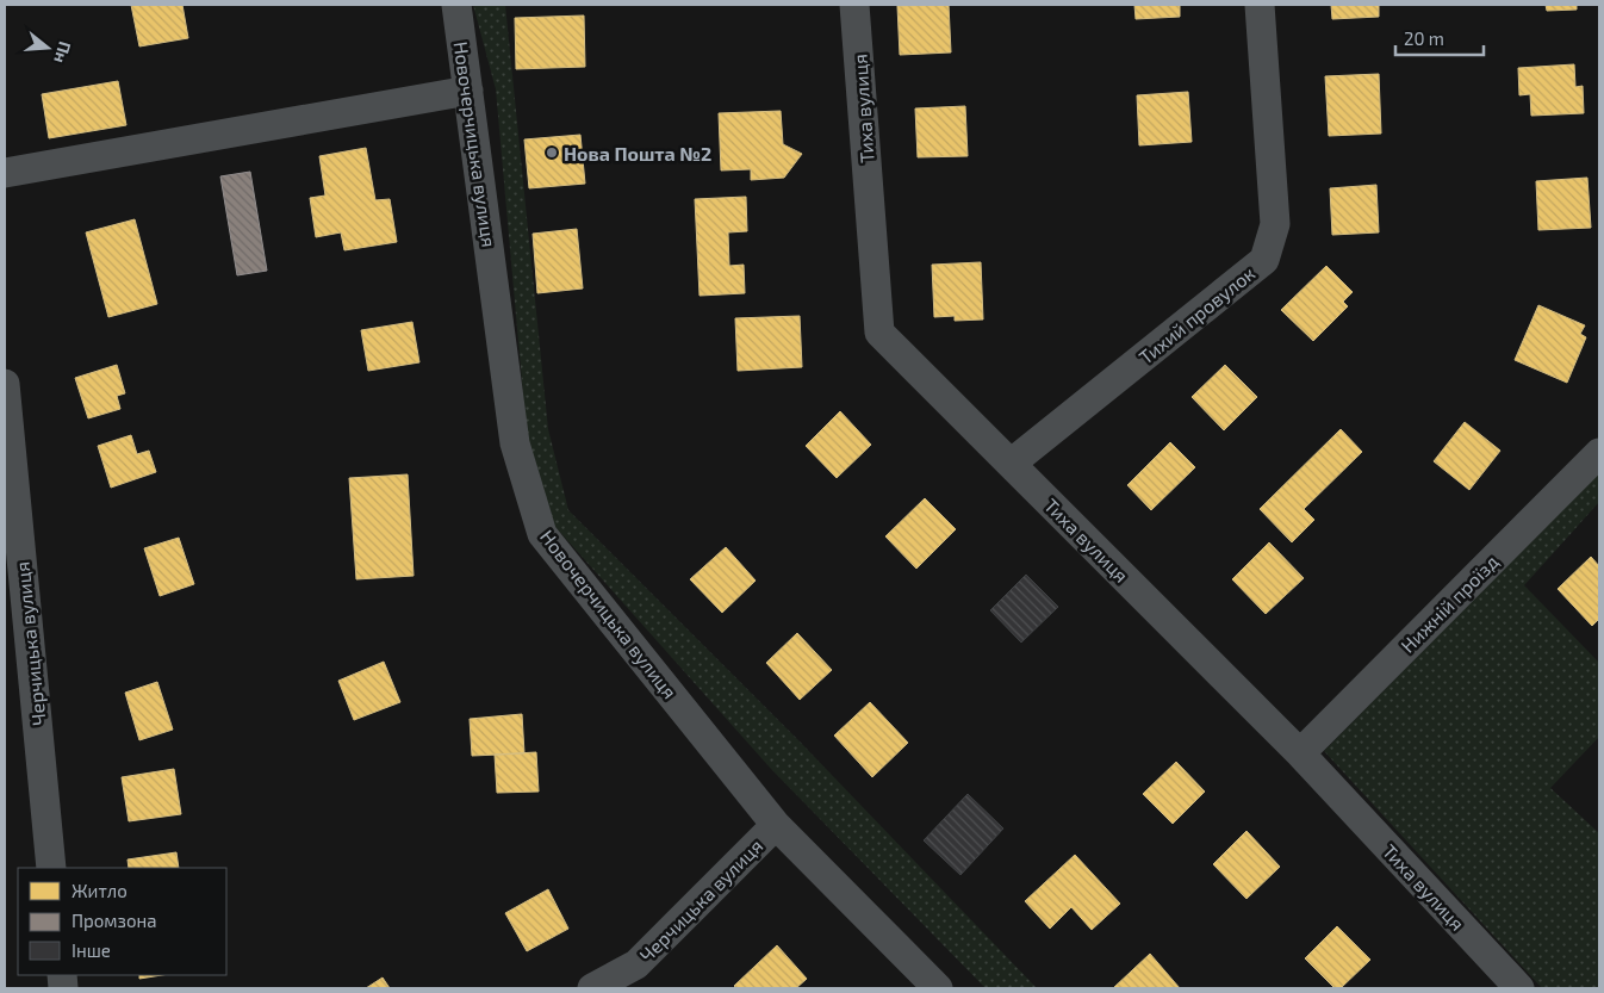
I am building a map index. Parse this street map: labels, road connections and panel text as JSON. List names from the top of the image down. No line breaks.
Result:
{"streets":{"street":["Тиха вулиця","Новочерчицька вулиця","Тихий провулок","Нижній проїзд","Черчицька вулиця"]},"crossings":[["Тиха вулиця","Тихий провулок"],["Тиха вулиця","Нижній проїзд"],["Новочерчицька вулиця","Черчицька вулиця"]],"places":["Нова Пошта №2"],"legend":["Житло","Промзона","Інше"],"scale_bar":"20 m","north":"right"}
